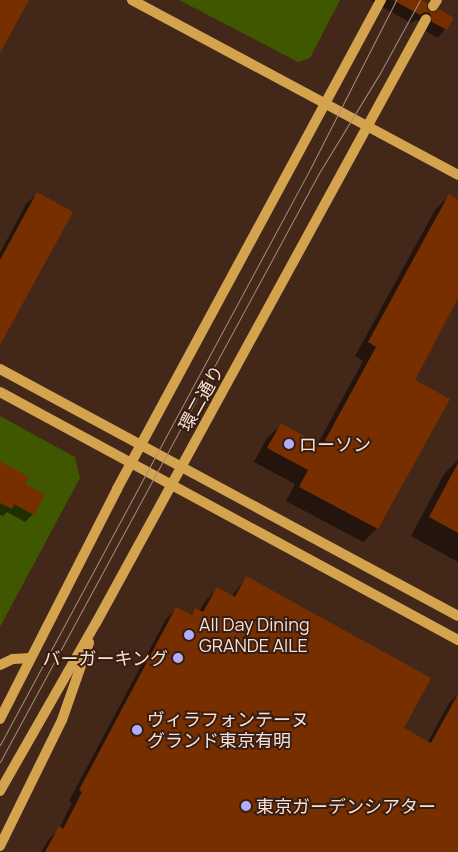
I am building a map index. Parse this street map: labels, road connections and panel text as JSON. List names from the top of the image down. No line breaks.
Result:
{"streets":{"main road":["環二通り"]},"places":["ローソン","All Day Dining GRANDE AILE","バーガーキング","ヴィラフォンテーヌ グランド東京有明","東京ガーデンシアター"]}
